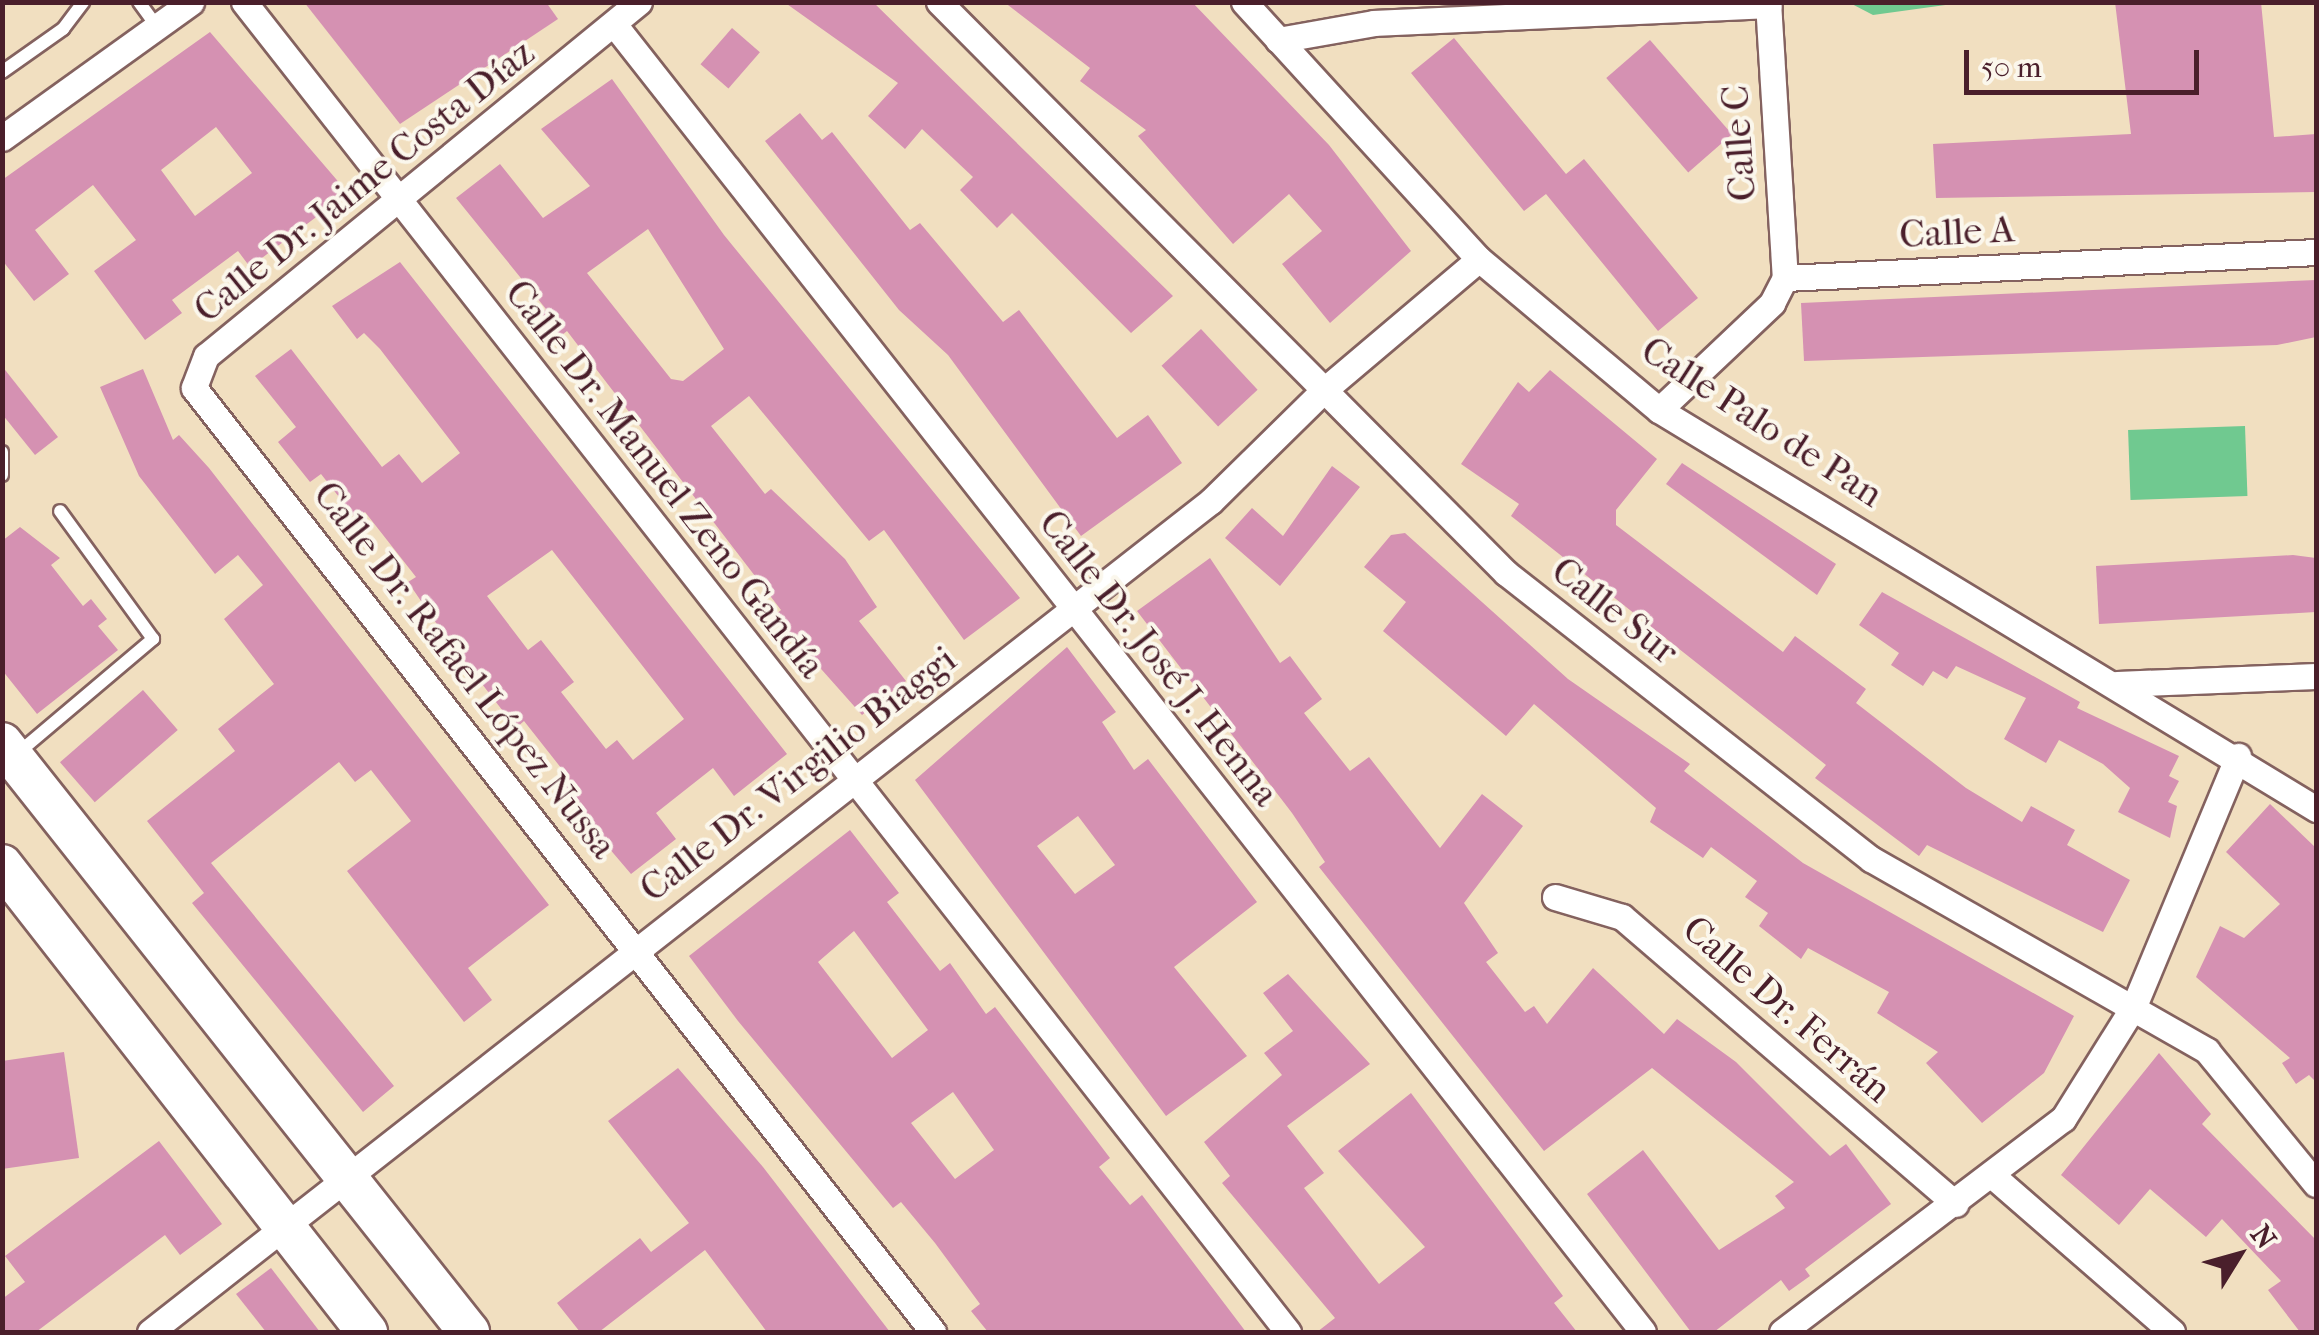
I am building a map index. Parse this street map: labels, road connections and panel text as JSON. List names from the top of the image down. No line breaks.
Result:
{"streets":{"street":["Calle C","Calle Dr. Jaime Costa Díaz","Calle A","Calle Palo de Pan","Calle Dr. Manuel Zeno Gandía","Calle Sur","Calle Dr. José J. Henna","Calle Dr. Rafael López Nussa","Calle Dr. Virgilio Biaggi","Calle Dr. Ferrán"]},"crossings":[["Calle C","Calle A"],["Calle Dr. Jaime Costa Díaz","Calle Dr. Manuel Zeno Gandía"],["Calle Dr. Jaime Costa Díaz","Calle Dr. José J. Henna"],["Calle Dr. Jaime Costa Díaz","Calle Dr. Rafael López Nussa"],["Calle Palo de Pan","Calle Dr. Virgilio Biaggi"],["Calle Dr. Manuel Zeno Gandía","Calle Dr. Virgilio Biaggi"],["Calle Sur","Calle Dr. Virgilio Biaggi"],["Calle Dr. José J. Henna","Calle Dr. Virgilio Biaggi"],["Calle Dr. Rafael López Nussa","Calle Dr. Virgilio Biaggi"]],"scale_bar":"50 m","north":"top right"}
